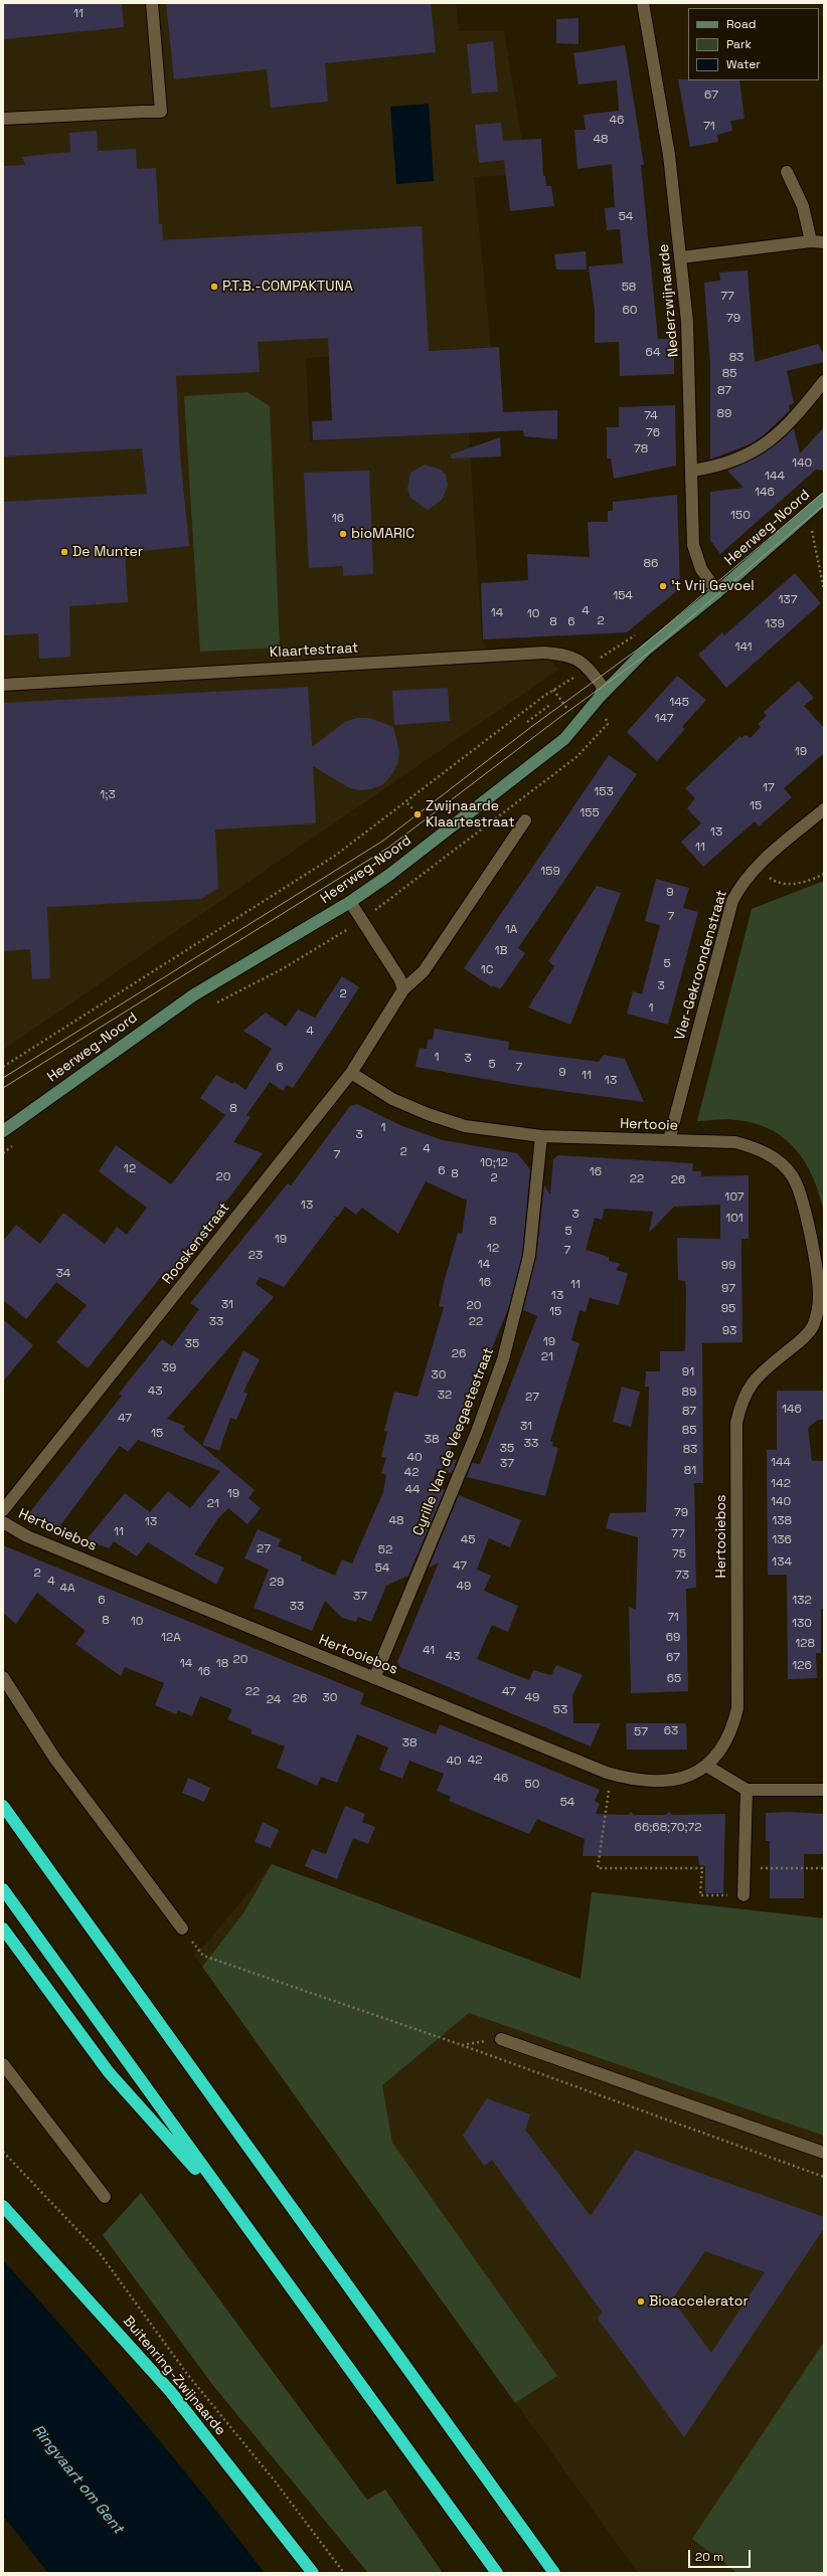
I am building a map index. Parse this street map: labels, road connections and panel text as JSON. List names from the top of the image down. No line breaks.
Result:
{"streets":{"highway":["Buitenring-Zwijnaarde"],"street":["Nederzwijnaarde","Heerweg-Noord","Klaartestraat","Vier-Gekroondenstraat","Hertooie","Rooskenstraat","Cyrille Van de Veegaetestraat","Hertooiebos"]},"crossings":[["Nederzwijnaarde","Heerweg-Noord"],["Heerweg-Noord","Klaartestraat"],["Vier-Gekroondenstraat","Hertooie"],["Hertooie","Rooskenstraat"],["Hertooie","Cyrille Van de Veegaetestraat"],["Hertooie","Hertooiebos"],["Cyrille Van de Veegaetestraat","Hertooiebos"]],"water":["Ringvaart om Gent"],"places":["P.T.B.-COMPAKTUNA","bioMARIC","De Munter","'t Vrij Gevoel","Zwijnaarde Klaartestraat","Bioaccelerator"],"house_numbers":["11","67","46","71","48","54","58","77","60","79","64","83","85","87","89","74","76","78","140","144","146","150","16","86","154","137","4","14","10","2","8","6","139","141","145","147","19","17","153","1;3","15","155","13","11","159","9","7","1A","1B","5","1C","3","2","1","4","1","3","5","6","7","9","11","13","8","1","3","4","2","7","10;12","12","6","16","8","20","2","22","26","107","13","3","101","8","5","19","12","7","23","14","99","34","16","11","97","13","31","20","95","15","33","22","93","19","35","26","21","39","91","30","43","89","32","27","146","87","47","31","85","15","38","33","35","83","40","144","37","81","42","142","44","19","140","21","79","48","138","13","11","77","45","136","27","52","75","134","47","54","2","73","4","29","49","4A","37","6","132","33","71","8","10","130","12A","69","128","41","43","67","20","14","18","126","16","65","22","47","30","49","26","24","53","63","57","38","42","40","46","50","54","66;68;70;72"],"legend":["Road","Park","Water"],"scale_bar":"20 m"}
